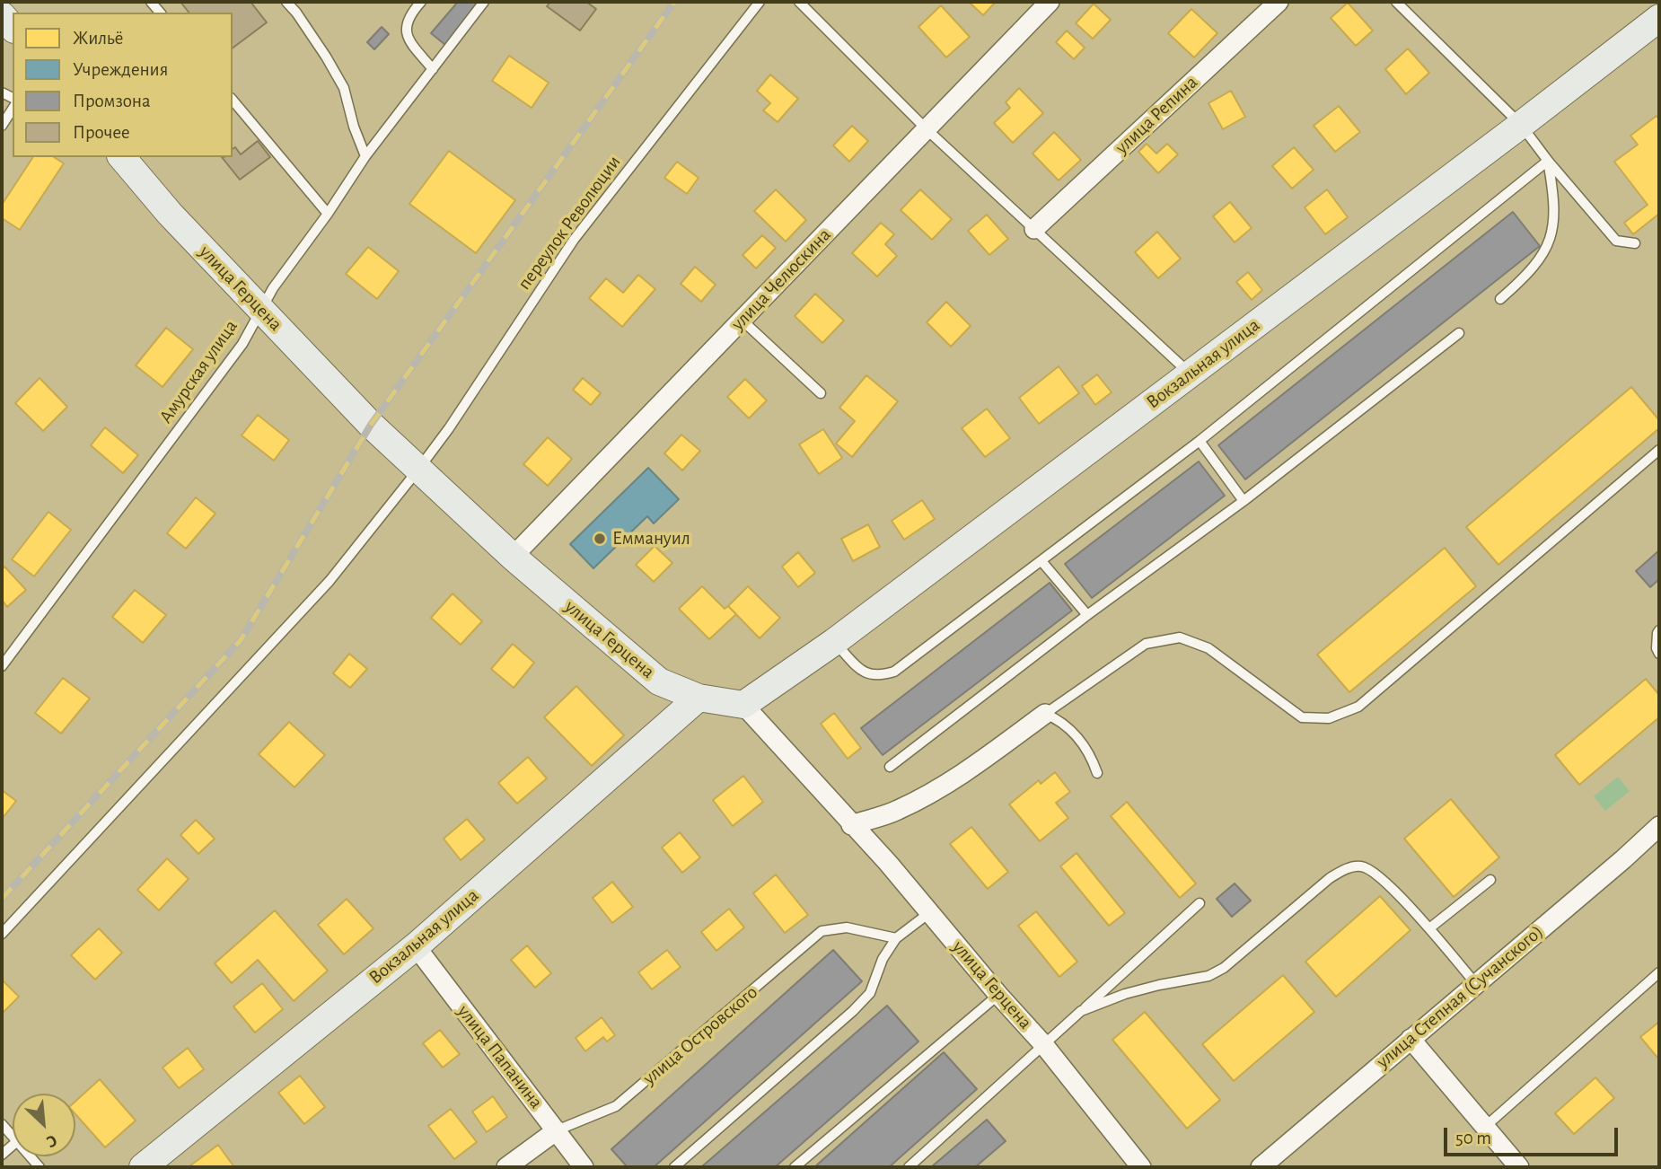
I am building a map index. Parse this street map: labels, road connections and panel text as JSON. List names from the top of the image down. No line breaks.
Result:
{"streets":{"main road":["улица Герцена","Вокзальная улица"],"street":["улица Репина","улица Челюскина","улица Степная (Сучанского)","улица Островского","улица Папанина"],"lane":["переулок Революции","Амурская улица"]},"crossings":[["переулок Революции","улица Герцена"],["улица Челюскина","улица Герцена"],["улица Герцена","Вокзальная улица"],["улица Герцена","Амурская улица"],["Вокзальная улица","улица Папанина"],["улица Островского","улица Папанина"]],"places":["Еммануил"],"legend":["Жильё","Учреждения","Промзона","Прочее"],"scale_bar":"50 m","north":"bottom right"}
